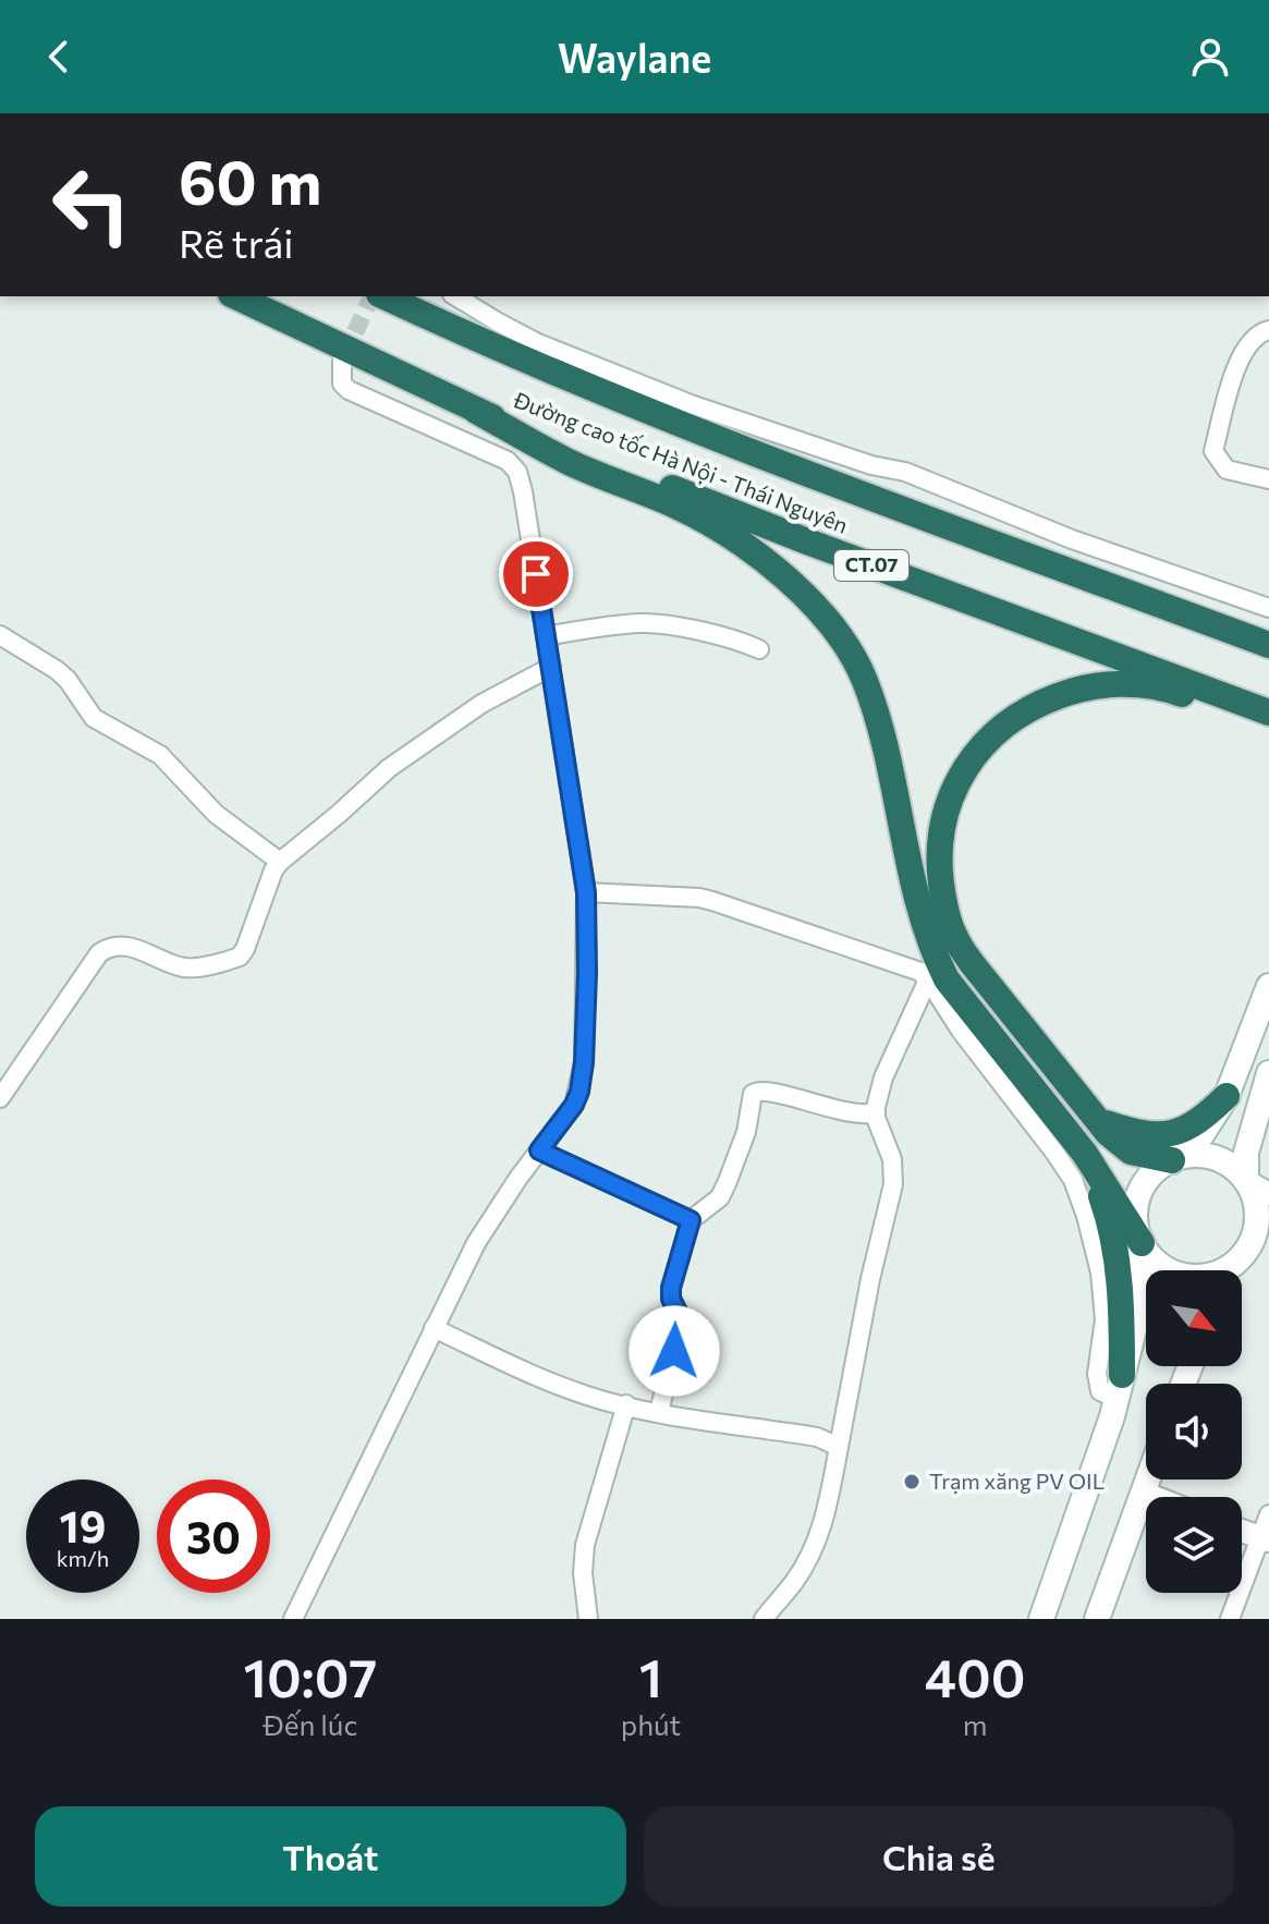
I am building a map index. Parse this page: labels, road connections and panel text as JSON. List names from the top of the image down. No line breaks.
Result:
{"streets":{"highway":["Đường cao tốc Hà Nội - Thái Nguyên","CT.07"]},"places":["Trạm xăng PV OIL"],"north":"bottom right","page":{"header":"Waylane","turn":["60 m","Rẽ trái"],"speed":"19 km/h","limit":"30","eta":["10:07","Đến lúc","1","phút","400","m"],"buttons":["Thoát","Chia sẻ"]}}
